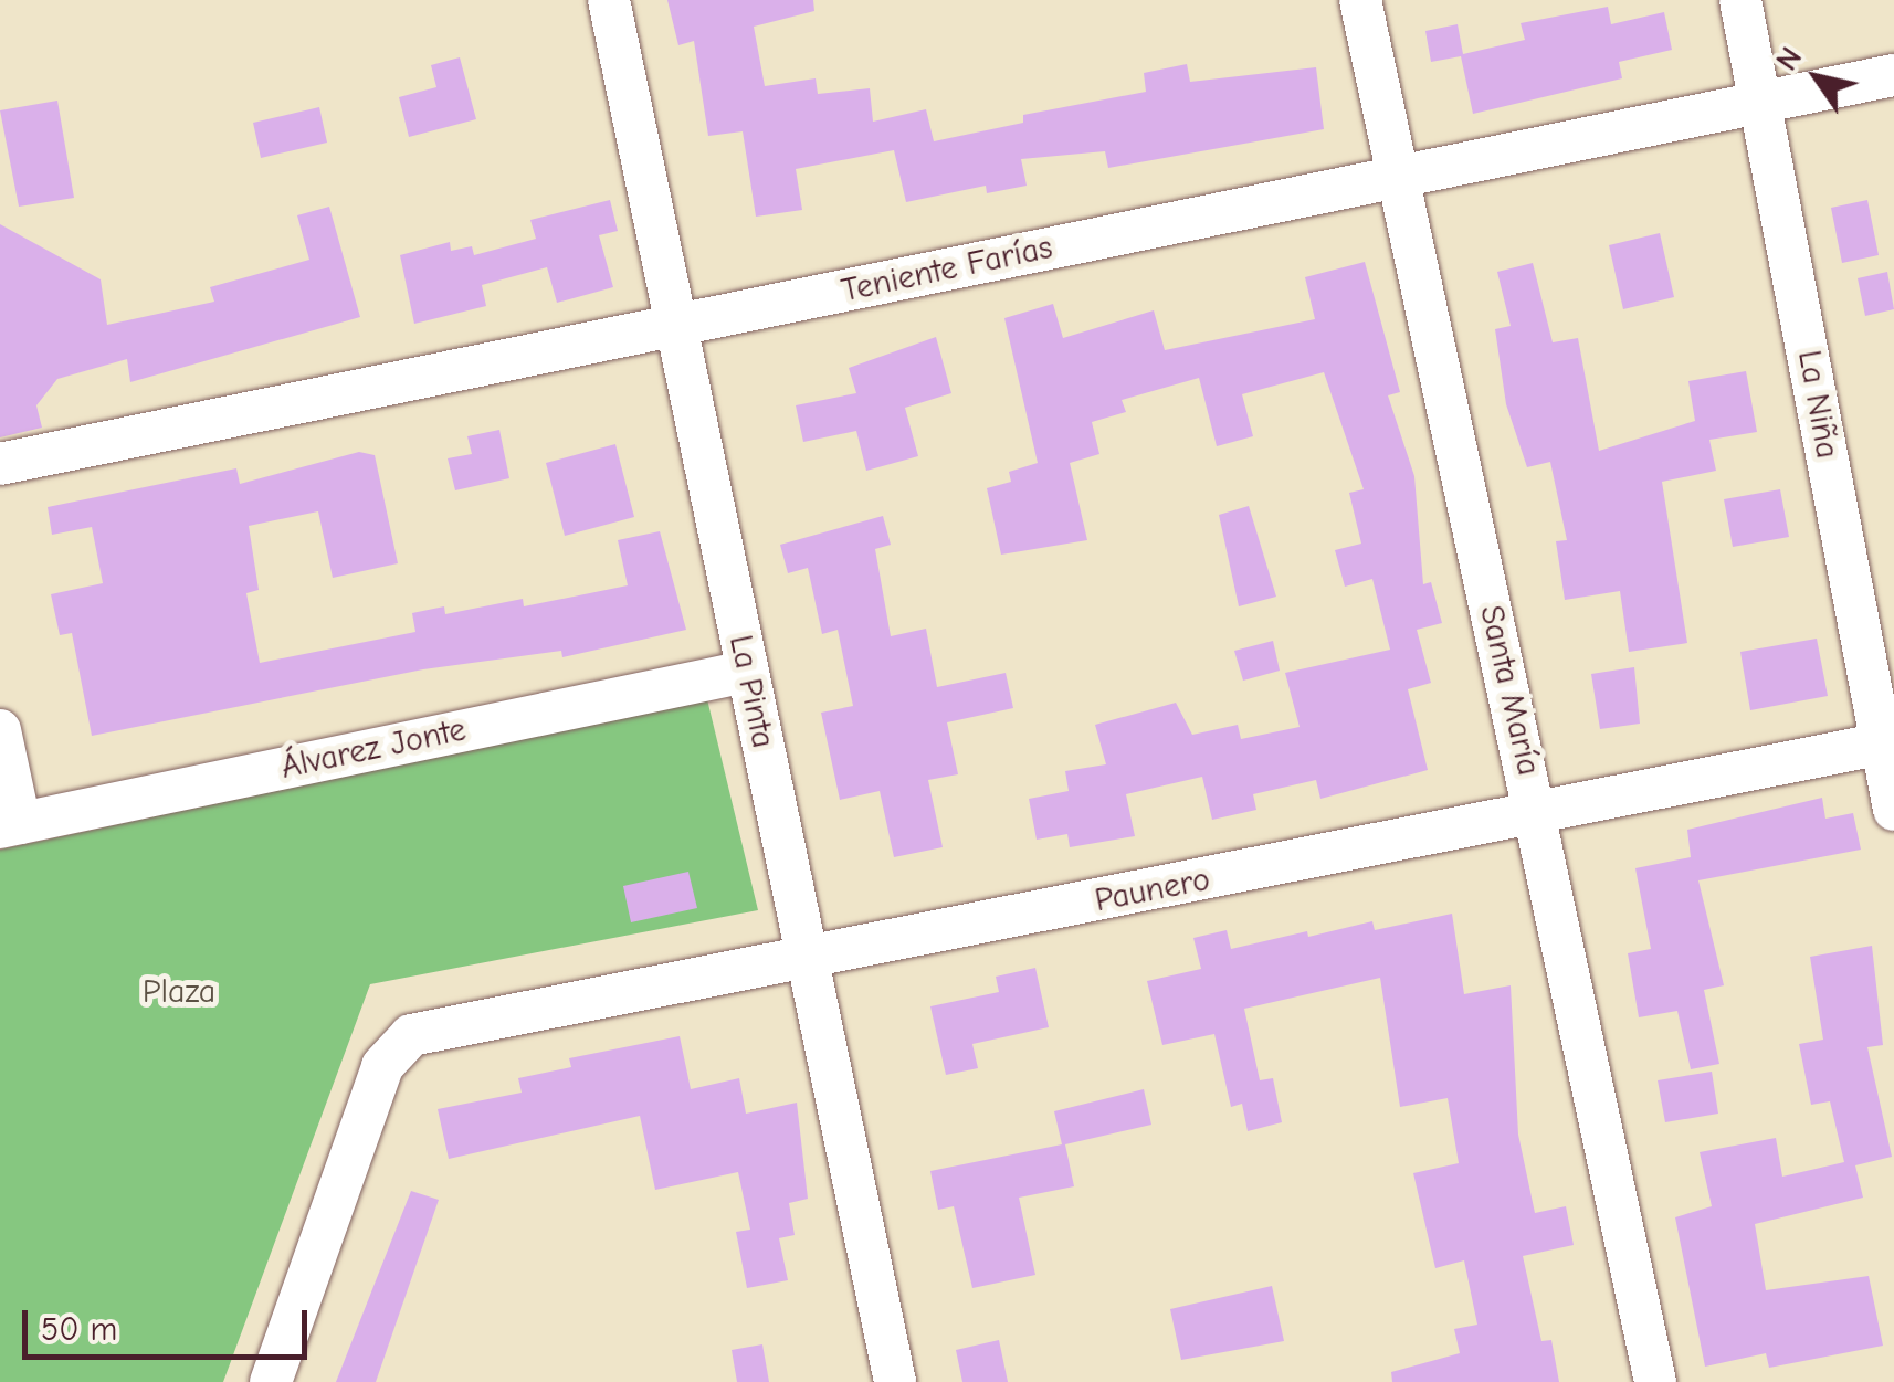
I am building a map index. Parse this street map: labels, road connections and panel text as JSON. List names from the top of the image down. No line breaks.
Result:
{"streets":{"street":["Teniente Farías","La Niña","Santa María","La Pinta","Álvarez Jonte","Paunero"]},"crossings":[["Teniente Farías","La Niña"],["Teniente Farías","Santa María"],["Teniente Farías","La Pinta"],["La Niña","Paunero"],["Santa María","Paunero"],["La Pinta","Álvarez Jonte"],["La Pinta","Paunero"]],"parks":["Plaza"],"scale_bar":"50 m","north":"top left"}
